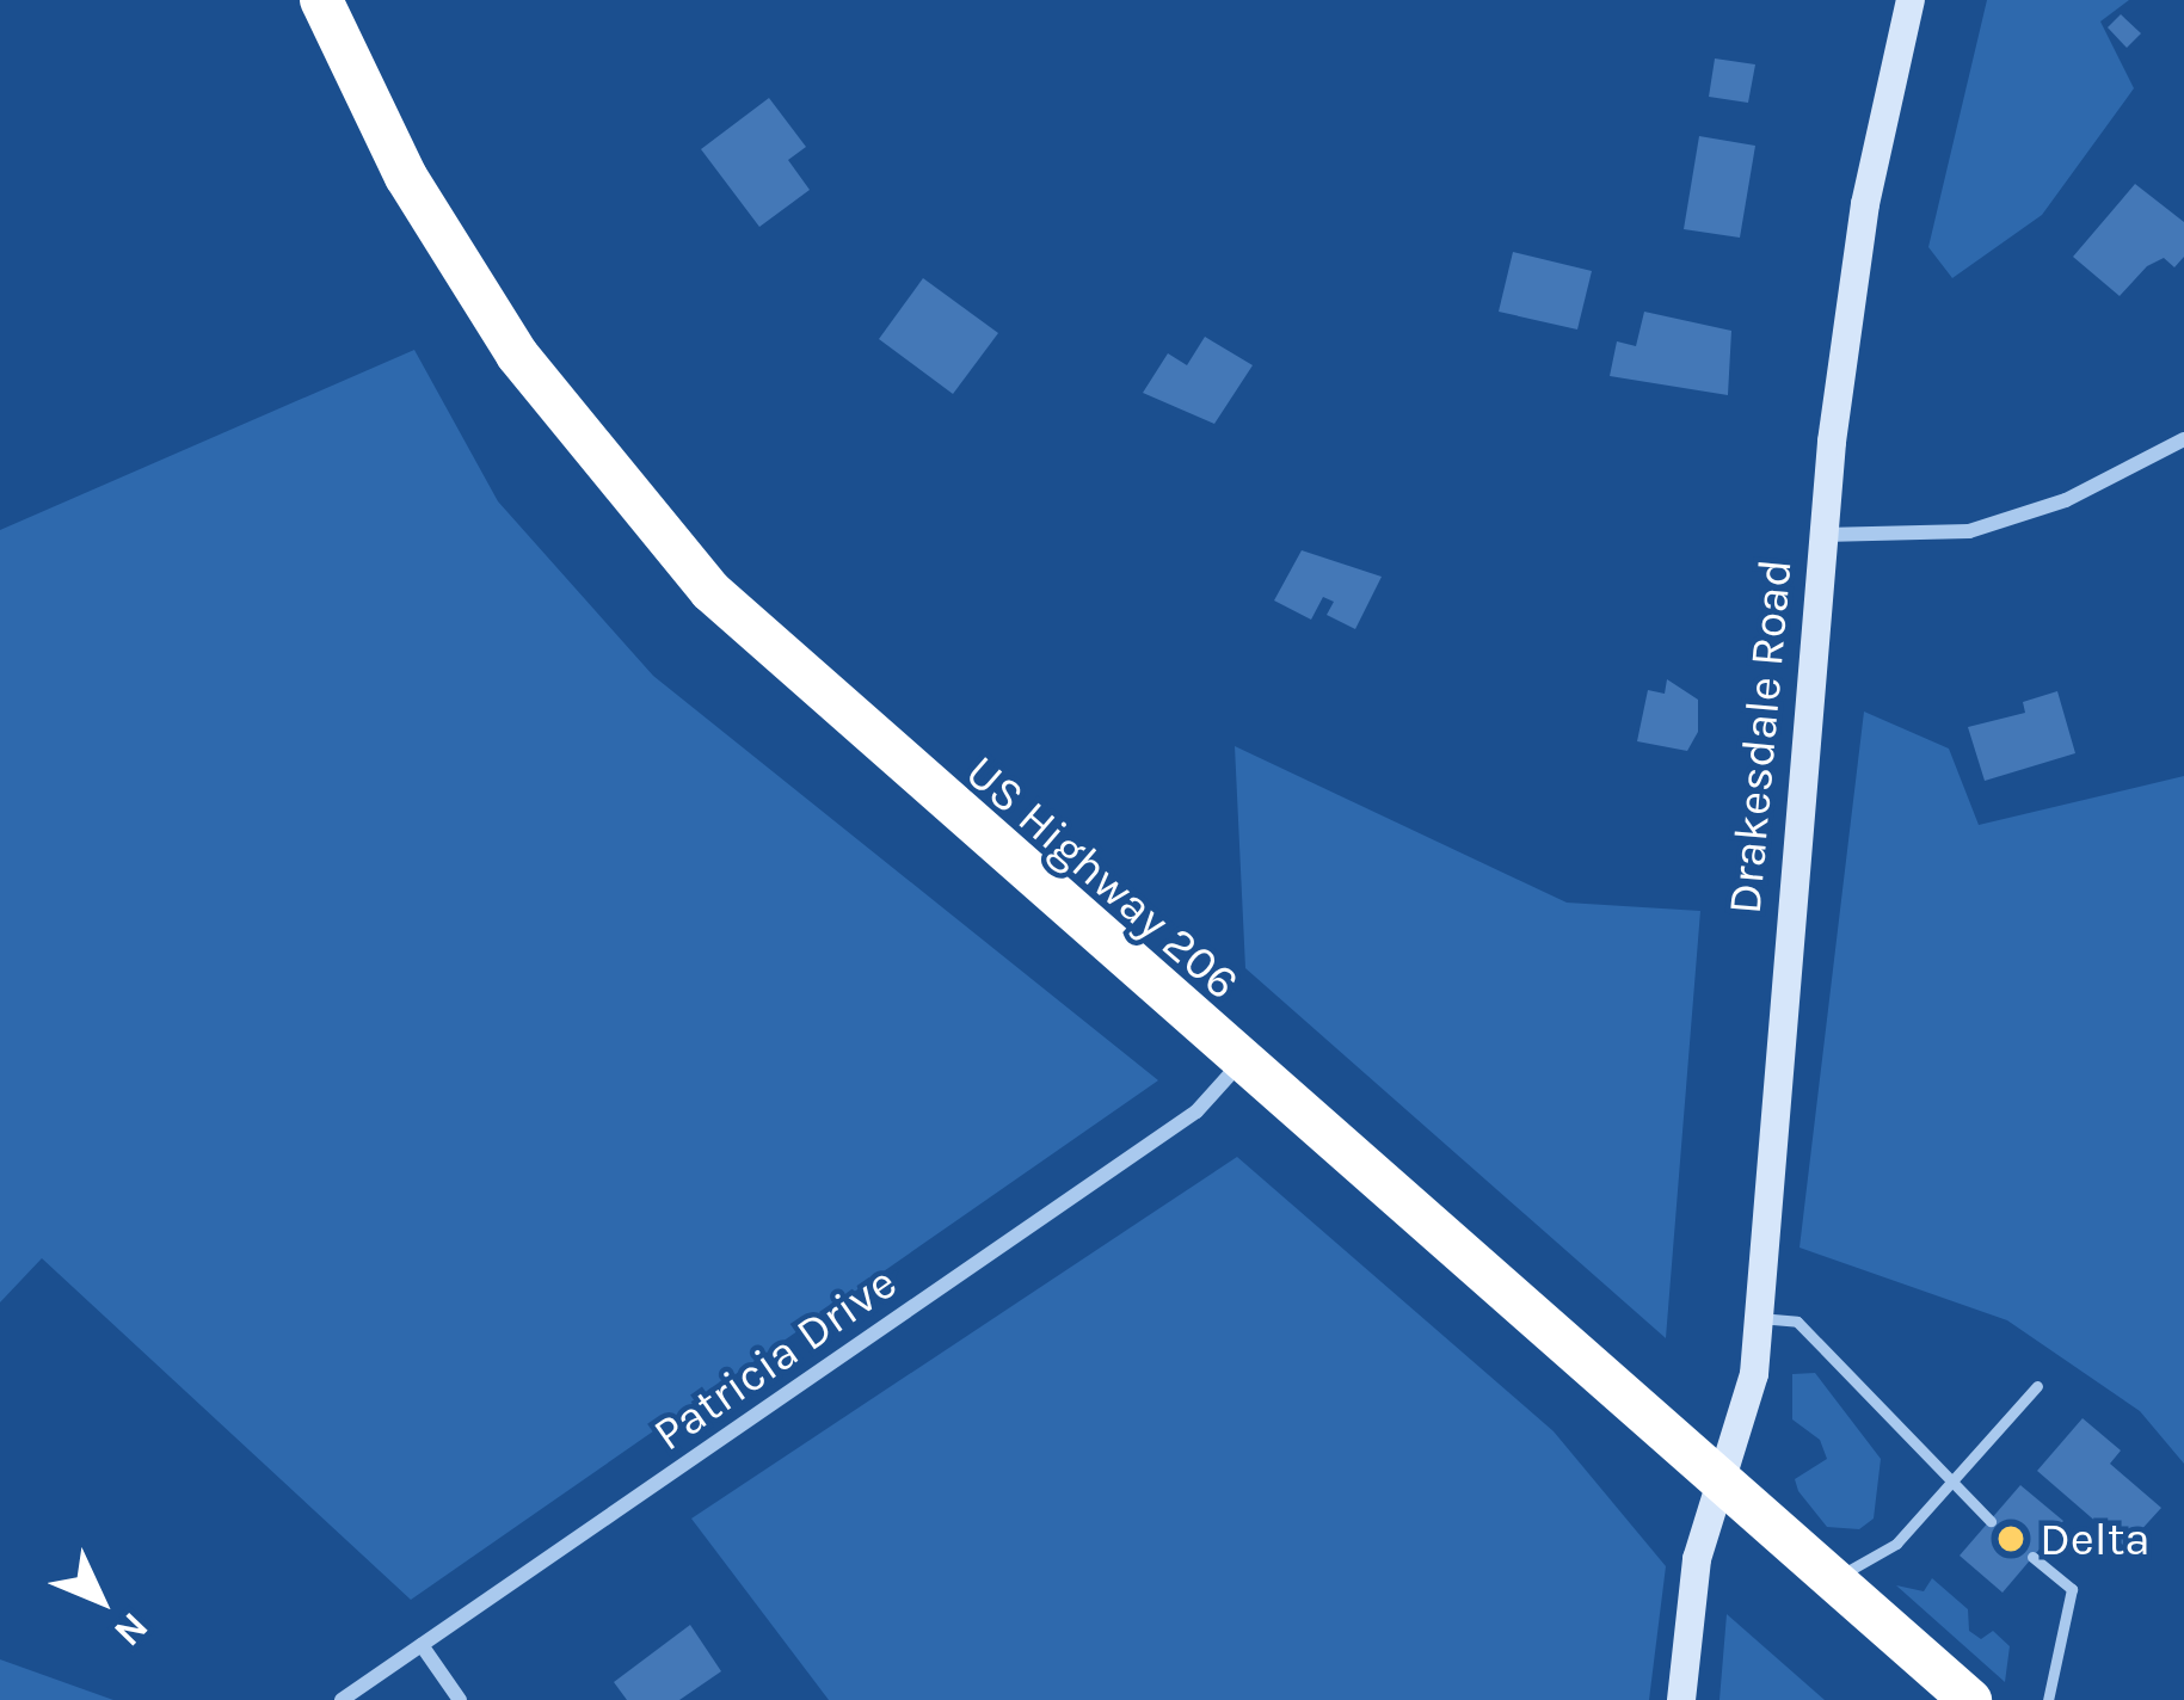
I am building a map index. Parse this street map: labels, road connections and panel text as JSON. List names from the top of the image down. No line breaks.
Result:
{"streets":{"highway":["US Highway 206"],"main road":["Drakesdale Road"],"street":["Patricia Drive"]},"crossings":[["Drakesdale Road","US Highway 206"],["US Highway 206","Patricia Drive"]],"places":["Delta"],"north":"bottom right"}
